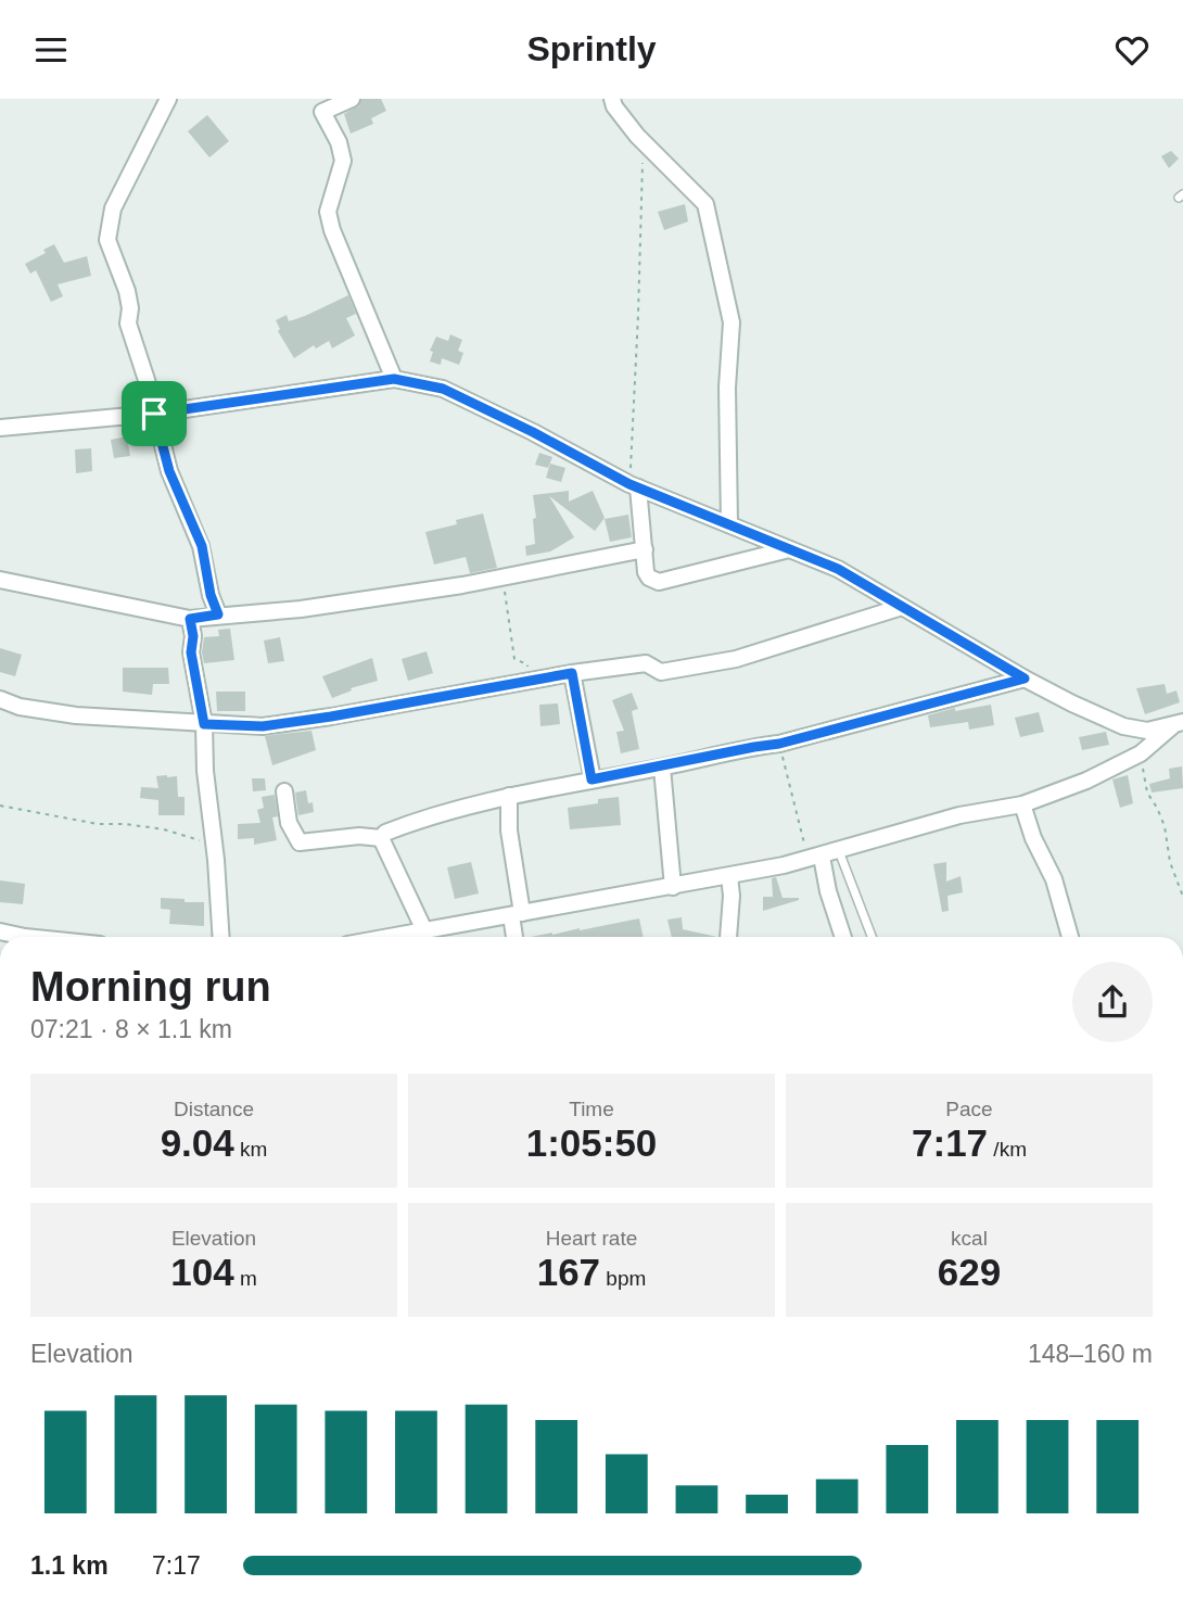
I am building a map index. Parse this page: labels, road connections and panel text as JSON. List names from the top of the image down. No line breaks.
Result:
{"page":{"header":"Sprintly","heading":["Morning run","07:21 · 8 × 1.1 km"],"stats":[["Distance","9.04 km"],["Time","1:05:50"],["Pace","7:17 /km"],["Elevation","104 m"],["Heart rate","167 bpm"],["kcal","629"]],"chart":["Elevation","148–160 m"],"list":[{"name":"1.1 km","note":"7:17"}]}}
